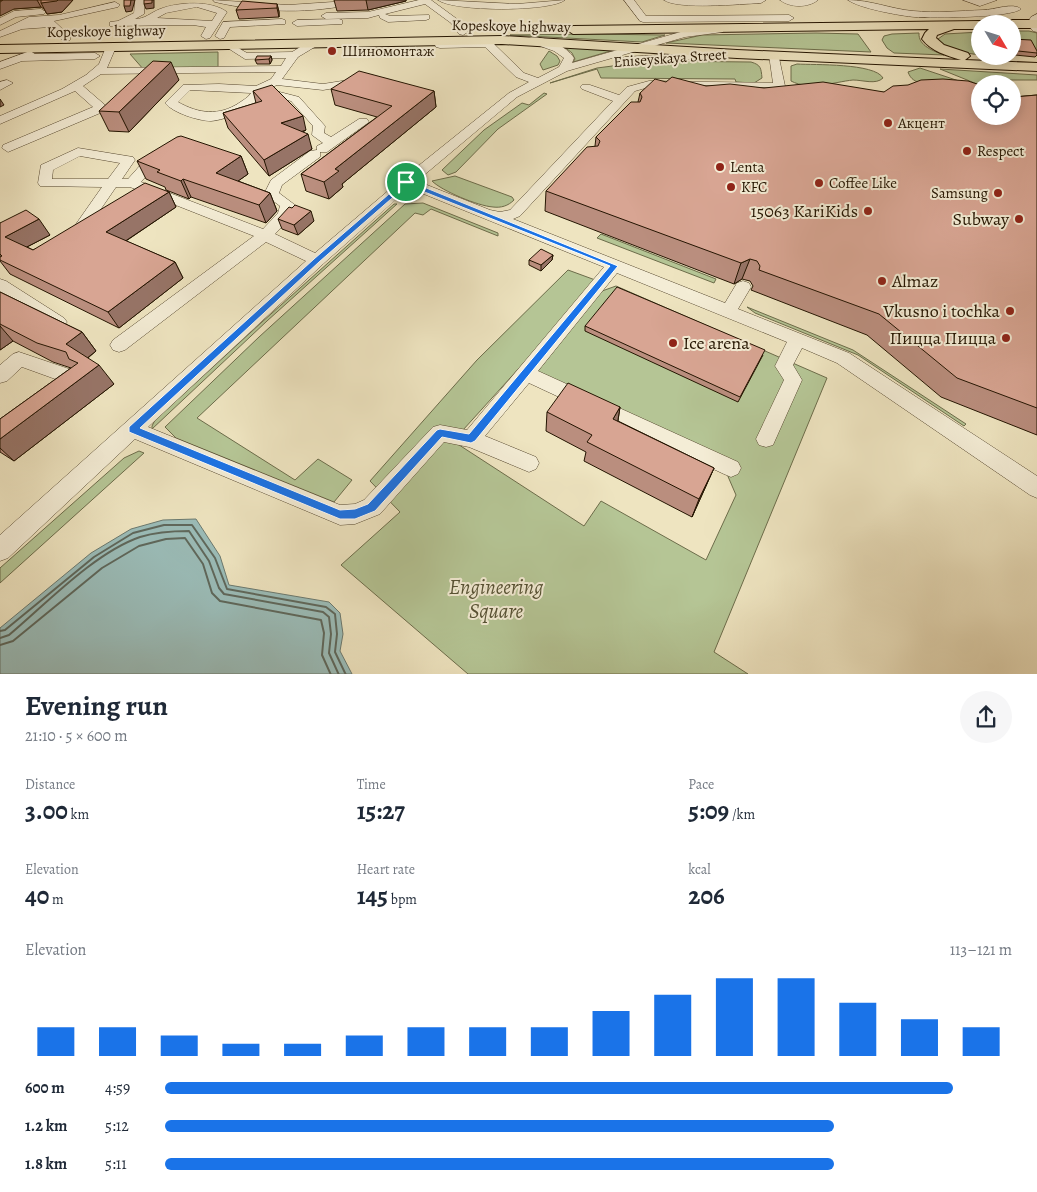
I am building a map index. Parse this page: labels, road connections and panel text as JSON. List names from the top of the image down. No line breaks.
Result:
{"streets":{"main road":["Kopeskoye highway"],"street":["Eniseyskaya Street"]},"crossings":[["Kopeskoye highway","Eniseyskaya Street"]],"parks":["Engineering Square"],"places":["Шиномонтаж","Акцент","Respect","Lenta","Coffee Like","KFC","Samsung","15063 KariKids","Subway","Almaz","Vkusno i tochka","Пицца Пицца","Ice arena"],"north":"bottom right","page":{"heading":["Evening run","21:10 · 5 × 600 m"],"stats":[["Distance","3.00 km"],["Time","15:27"],["Pace","5:09 /km"],["Elevation","40 m"],["Heart rate","145 bpm"],["kcal","206"]],"chart":["Elevation","113–121 m"],"list":[{"name":"600 m","note":"4:59"},{"name":"1.2 km","note":"5:12"},{"name":"1.8 km","note":"5:11"}]}}
